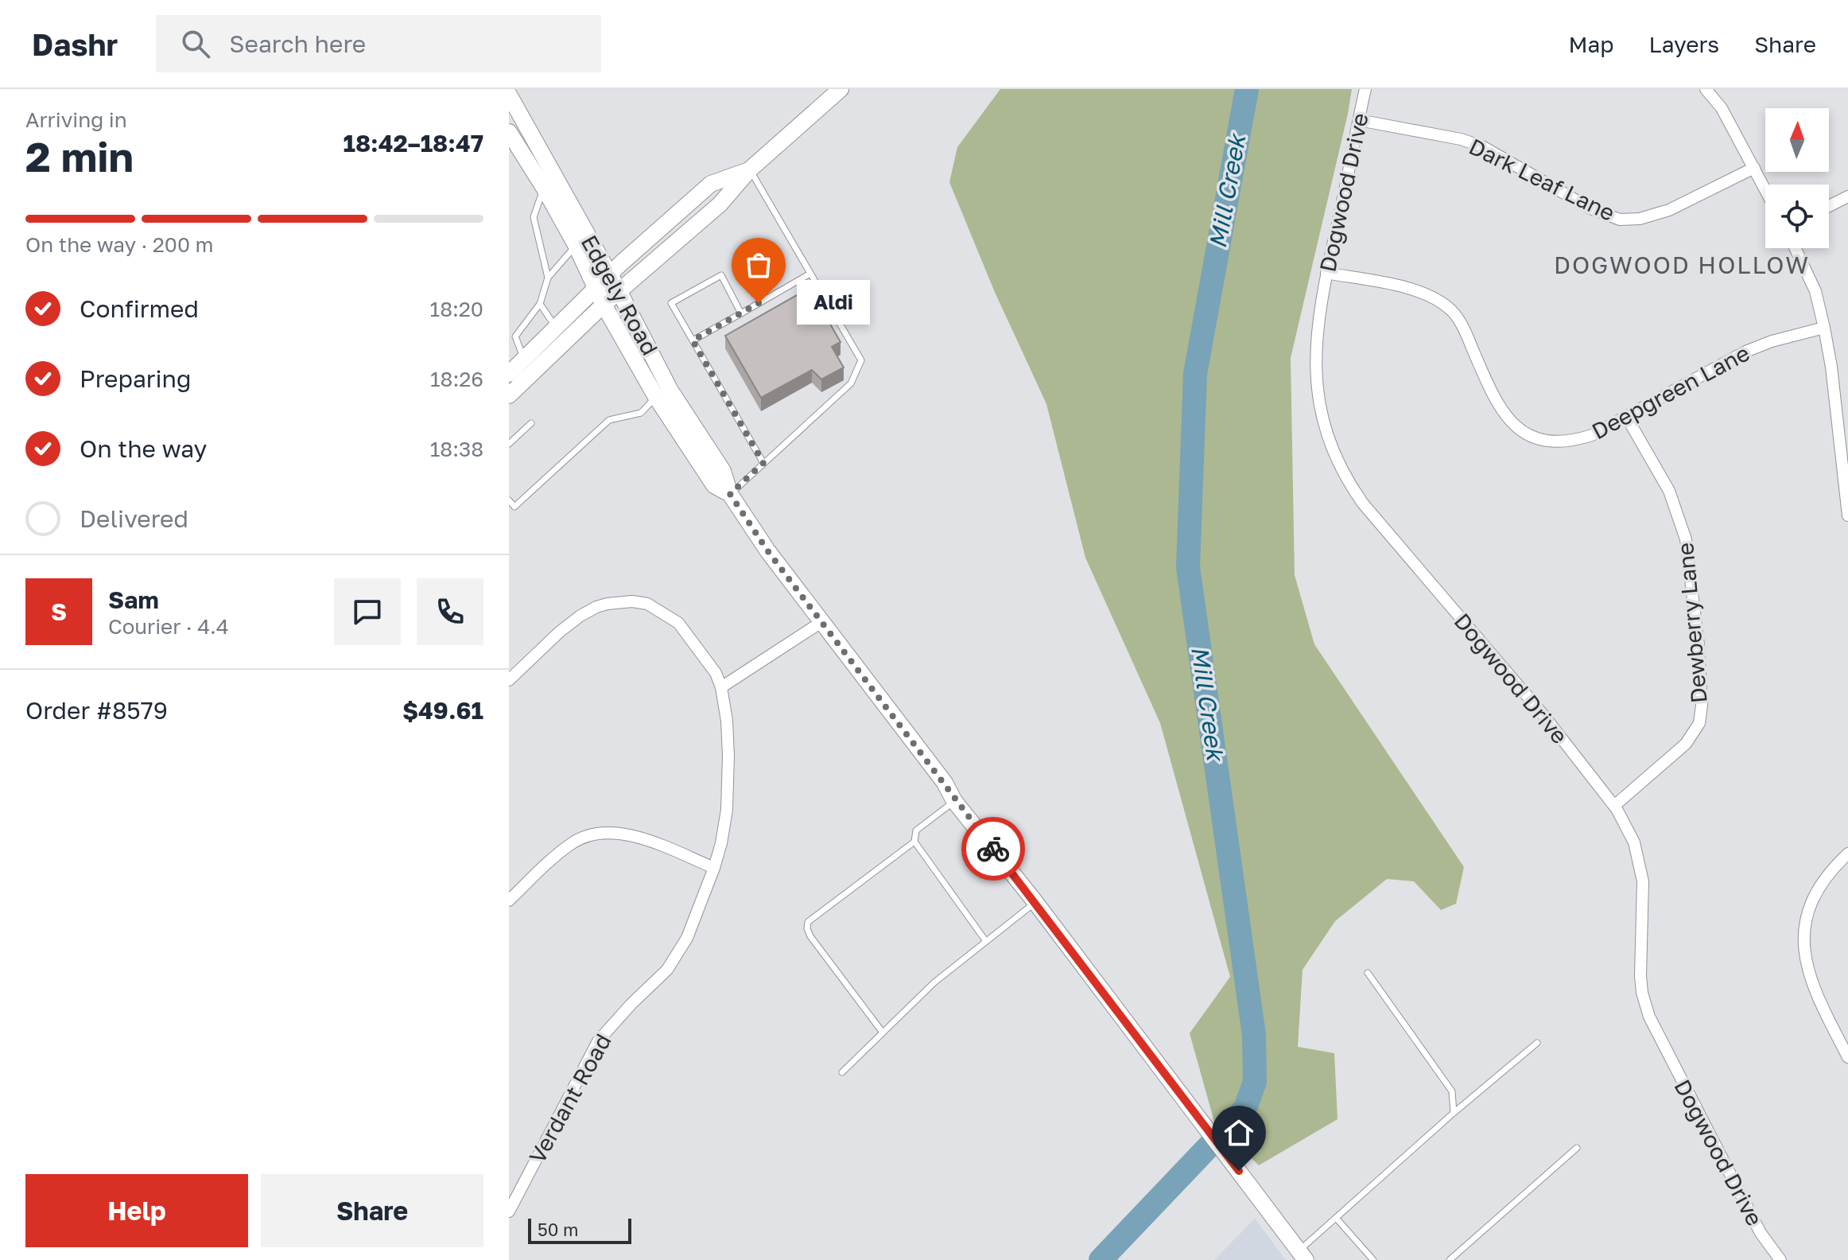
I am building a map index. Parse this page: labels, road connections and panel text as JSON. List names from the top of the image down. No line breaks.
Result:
{"streets":{"main road":["Edgely Road"],"street":["Dark Leaf Lane","Dogwood Drive","Deepgreen Lane","Dewberry Lane","Verdant Road"]},"crossings":[["Dark Leaf Lane","Dogwood Drive"],["Dogwood Drive","Deepgreen Lane"],["Dogwood Drive","Dewberry Lane"],["Deepgreen Lane","Dewberry Lane"]],"districts":["DOGWOOD HOLLOW"],"water":["Mill Creek"],"places":["Aldi"],"scale_bar":"50 m","north":"top","page":{"header":"Dashr","search":"Search here","nav":["Map","Layers","Share"],"heading":["2 min","Arriving in","18:42–18:47"],"panel":["Sam","Courier · 4.4","Order #8579","$49.61"],"bar":"On the way · 200 m","list":[["Confirmed","18:20"],["Preparing","18:26"],["On the way","18:38"],"Delivered"],"bubble":"Aldi","round":"S","buttons":["Help","Share"],"scale":"50 m"}}
